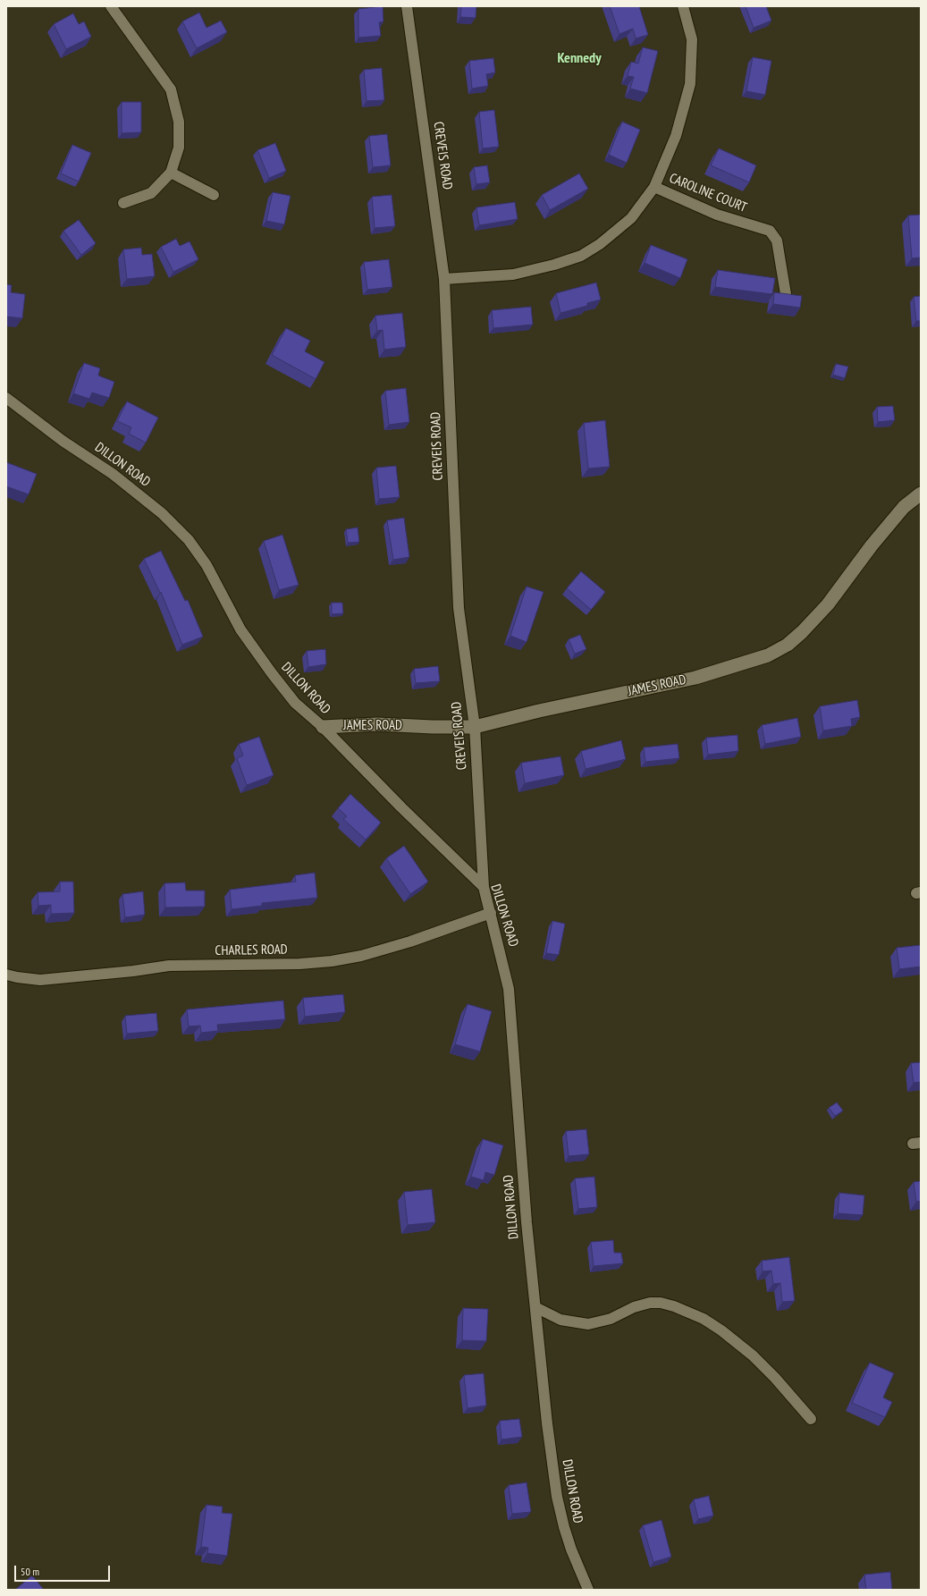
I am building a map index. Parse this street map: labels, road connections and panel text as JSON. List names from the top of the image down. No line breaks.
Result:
{"streets":{"street":["CREVEIS ROAD","CAROLINE COURT","DILLON ROAD","JAMES ROAD","CHARLES ROAD"]},"crossings":[["CREVEIS ROAD","DILLON ROAD"],["CREVEIS ROAD","JAMES ROAD"],["DILLON ROAD","JAMES ROAD"],["DILLON ROAD","CHARLES ROAD"]],"districts":["Kennedy"],"scale_bar":"50 m"}
